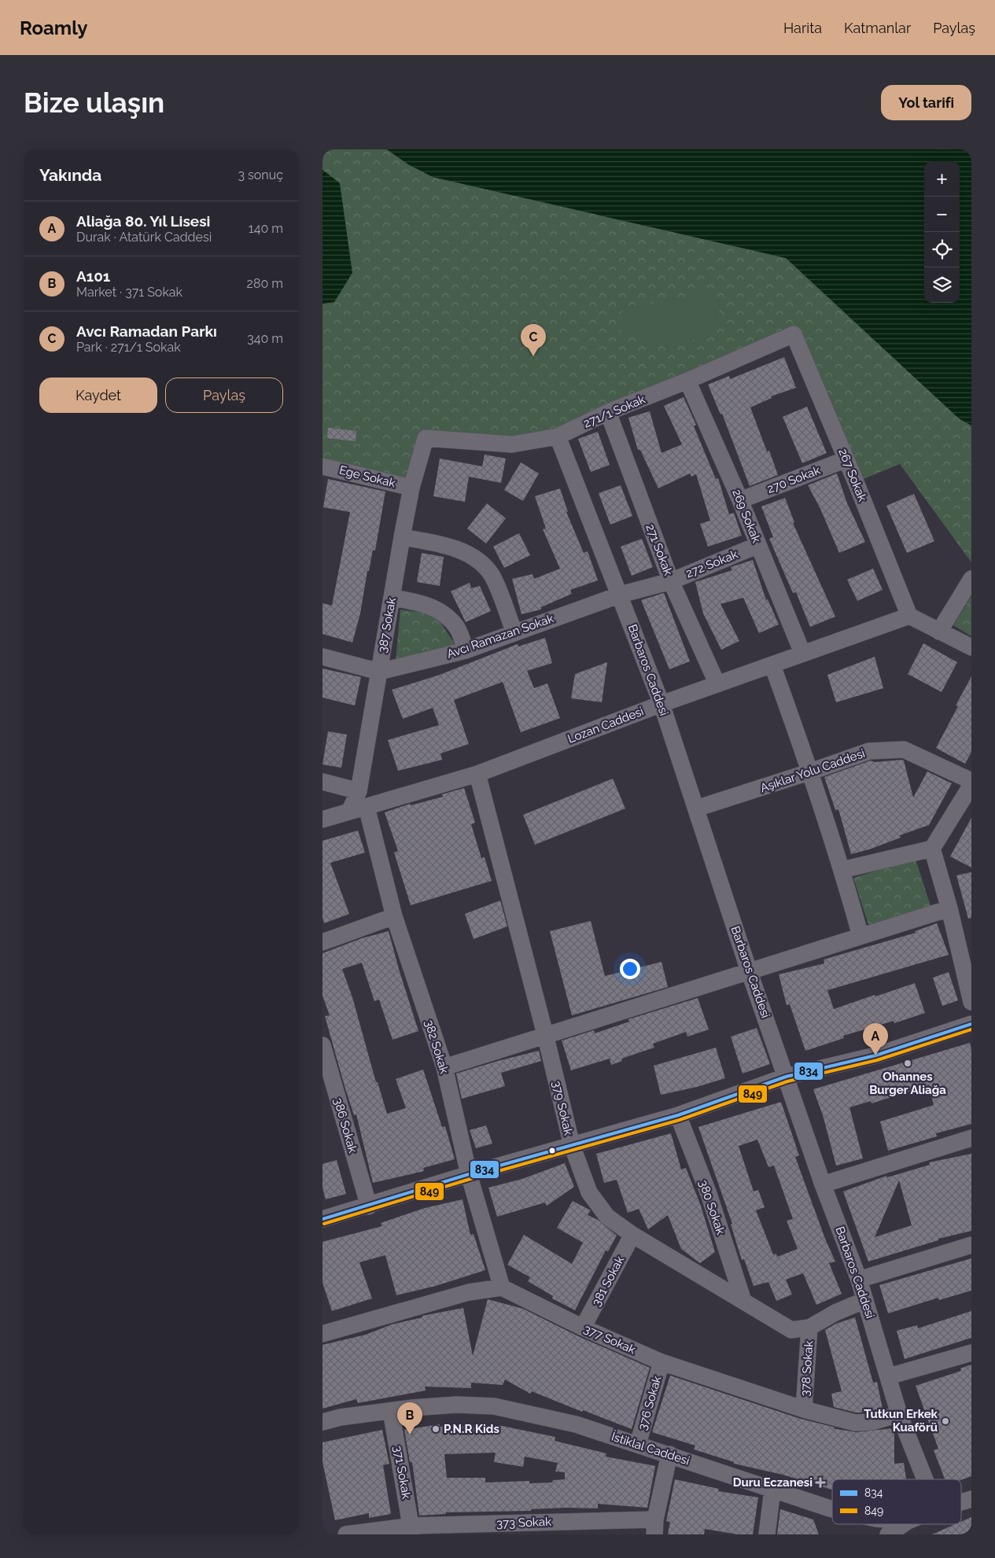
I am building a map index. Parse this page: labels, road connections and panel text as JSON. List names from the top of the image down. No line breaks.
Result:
{"streets":{"street":["271/1 Sokak","267 Sokak","Ege Sokak","270 Sokak","269 Sokak","271 Sokak","272 Sokak","387 Sokak","Avcı Ramazan Sokak","Barbaros Caddesi","Lozan Caddesi","Aşıklar Yolu Caddesi","382 Sokak","379 Sokak","386 Sokak","380 Sokak","381 Sokak","377 Sokak","378 Sokak","376 Sokak","İstiklal Caddesi","371 Sokak","373 Sokak"]},"crossings":[["271/1 Sokak","267 Sokak"],["271/1 Sokak","269 Sokak"],["271/1 Sokak","271 Sokak"],["271/1 Sokak","387 Sokak"],["271/1 Sokak","Barbaros Caddesi"],["267 Sokak","270 Sokak"],["267 Sokak","Lozan Caddesi"],["Ege Sokak","387 Sokak"],["270 Sokak","269 Sokak"],["269 Sokak","272 Sokak"],["269 Sokak","Lozan Caddesi"],["271 Sokak","272 Sokak"],["271 Sokak","Lozan Caddesi"],["272 Sokak","Avcı Ramazan Sokak"],["272 Sokak","Barbaros Caddesi"],["387 Sokak","Avcı Ramazan Sokak"],["387 Sokak","Lozan Caddesi"],["Avcı Ramazan Sokak","Barbaros Caddesi"],["Barbaros Caddesi","Lozan Caddesi"],["Barbaros Caddesi","Aşıklar Yolu Caddesi"],["Barbaros Caddesi","379 Sokak"],["Barbaros Caddesi","377 Sokak"],["Lozan Caddesi","382 Sokak"],["Lozan Caddesi","379 Sokak"],["382 Sokak","377 Sokak"],["379 Sokak","380 Sokak"],["379 Sokak","381 Sokak"],["379 Sokak","378 Sokak"],["381 Sokak","377 Sokak"],["377 Sokak","378 Sokak"],["377 Sokak","376 Sokak"],["376 Sokak","İstiklal Caddesi"],["İstiklal Caddesi","371 Sokak"],["371 Sokak","373 Sokak"]],"places":{"other":["Ohannes Burger Aliağa","Tutkun Erkek Kuaförü","P.N.R Kids"],"health":["Duru Eczanesi"]},"lines":["transit line 834","transit line 849"],"legend":["834","849"],"page":{"header":"Roamly","nav":["Harita","Katmanlar","Paylaş"],"buttons":["Yol tarifi",["Kaydet","Paylaş"]],"title":"Bize ulaşın","heading":["Yakında","3 sonuç"],"map_buttons":["+","−"],"list":[{"mark":"A","name":"Aliağa 80. Yıl Lisesi","note":"Durak · Atatürk Caddesi","value":"140 m"},{"mark":"B","name":"A101","note":"Market · 371 Sokak","value":"280 m"},{"mark":"C","name":"Avcı Ramadan Parkı","note":"Park · 271/1 Sokak","value":"340 m"}],"pins":["C","A","B"]}}
